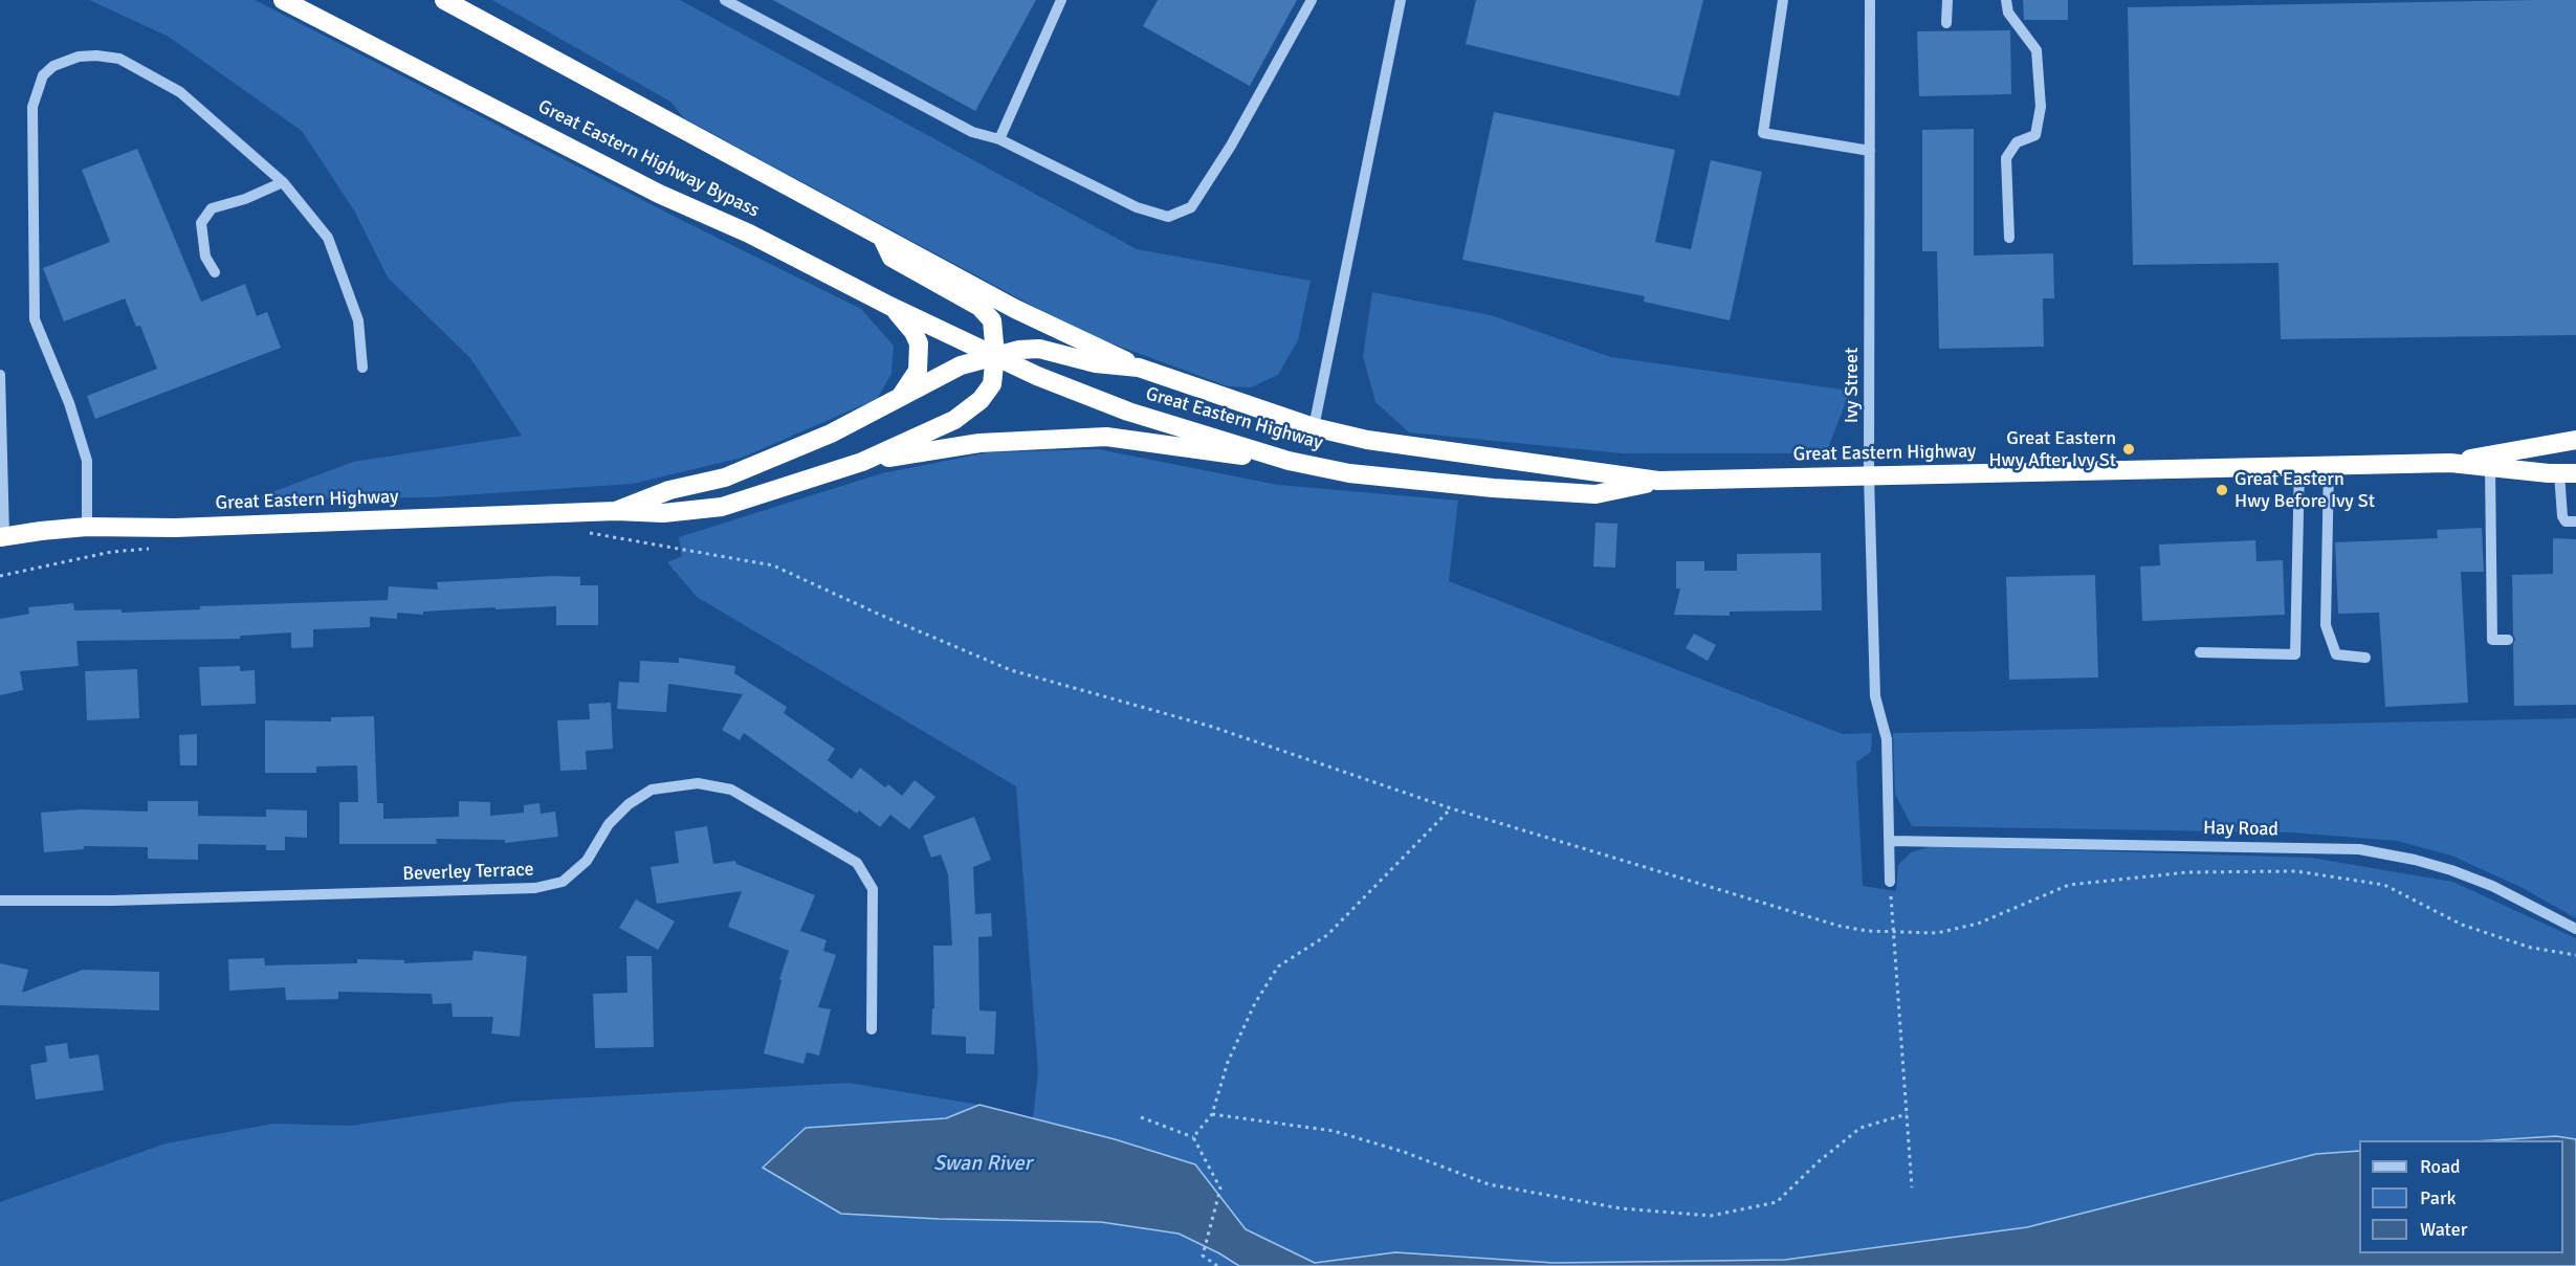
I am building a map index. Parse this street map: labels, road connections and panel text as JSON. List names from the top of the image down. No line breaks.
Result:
{"streets":{"highway":["Great Eastern Highway Bypass","Great Eastern Highway"],"street":["Ivy Street","Hay Road","Beverley Terrace"]},"crossings":[["Great Eastern Highway Bypass","Great Eastern Highway"],["Ivy Street","Great Eastern Highway"],["Ivy Street","Hay Road"]],"water":["Swan River"],"places":["Great Eastern Hwy After Ivy St","Great Eastern Hwy Before Ivy St"],"legend":["Road","Park","Water"]}
